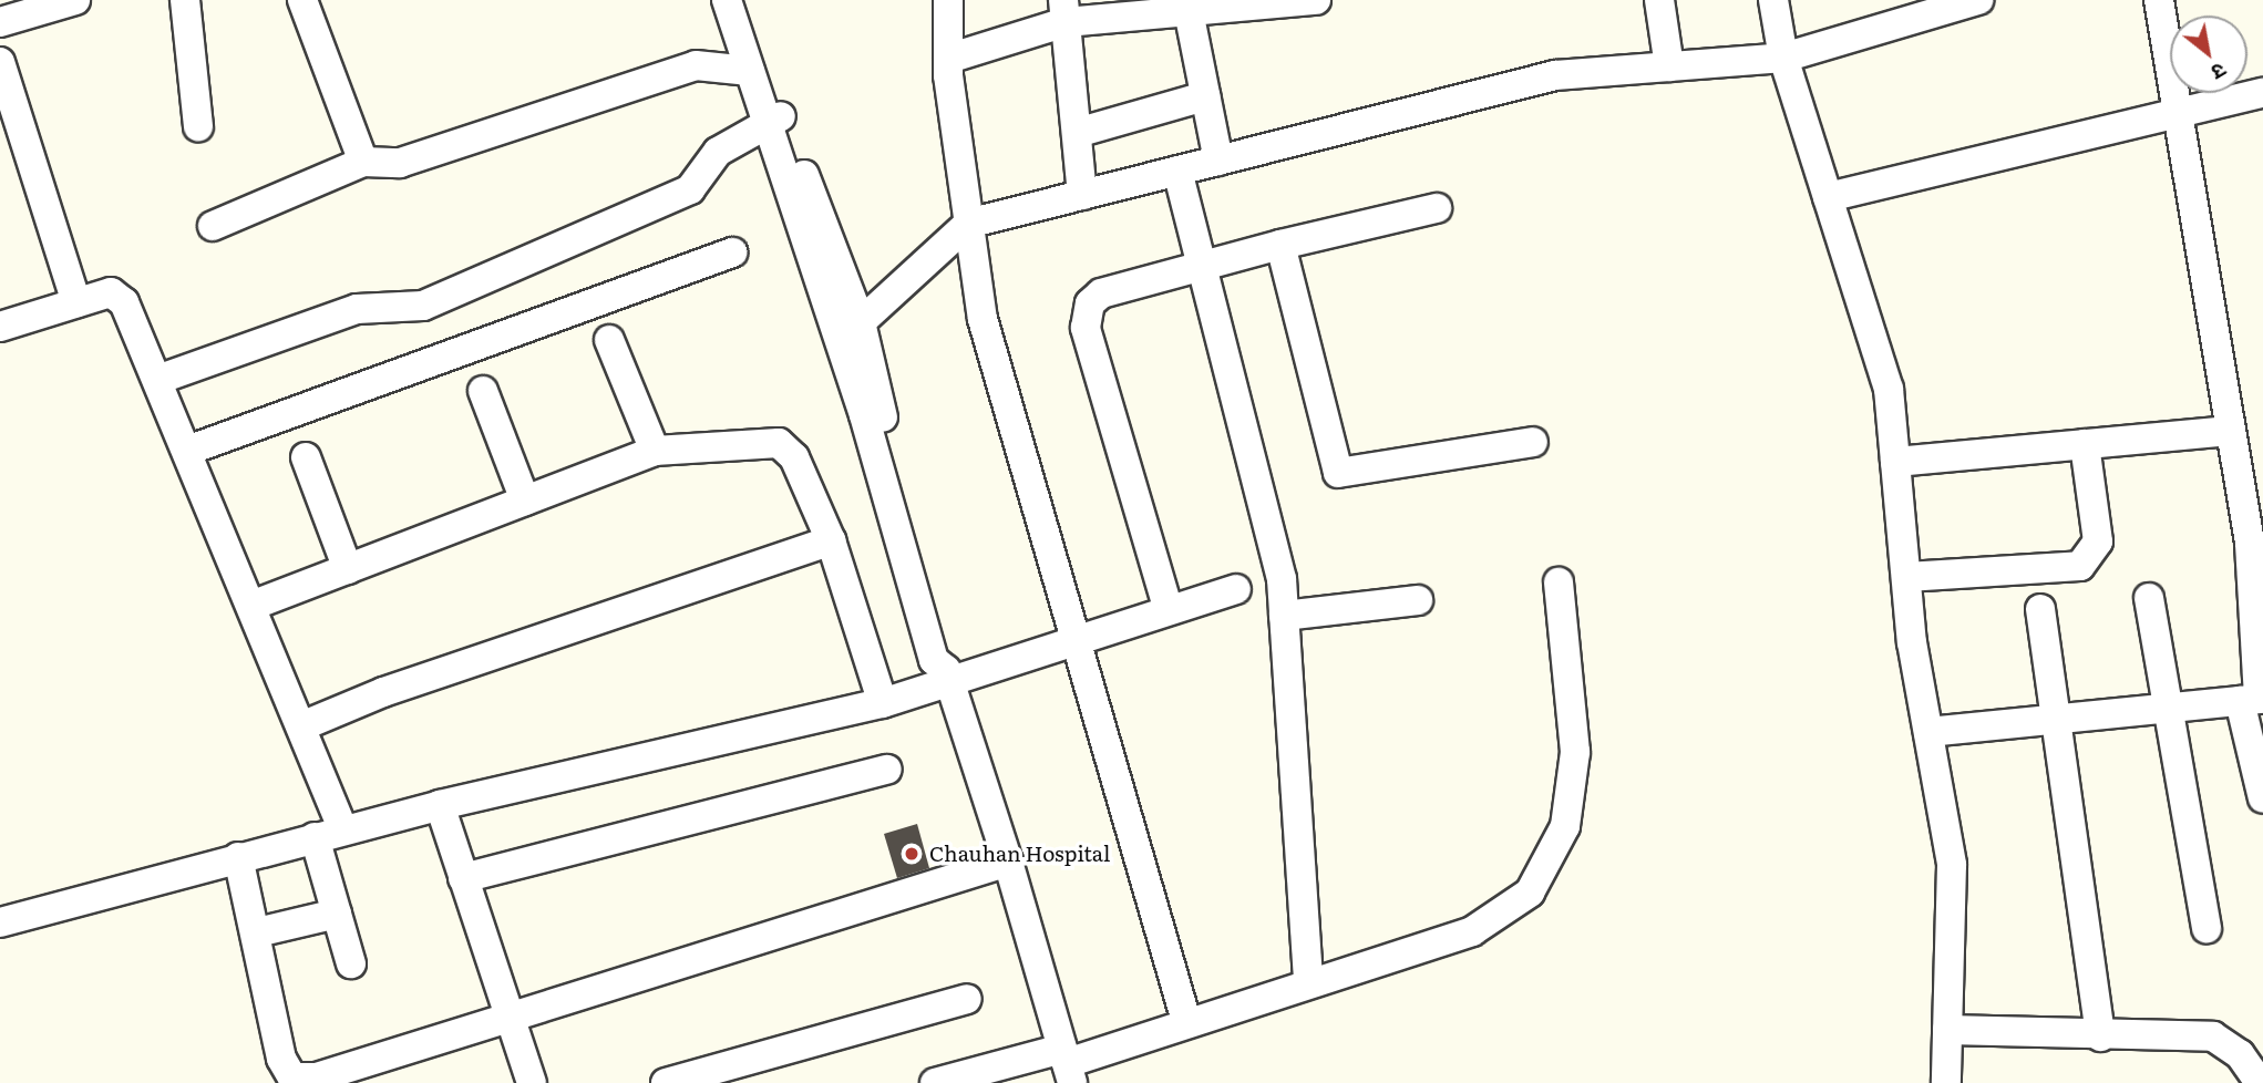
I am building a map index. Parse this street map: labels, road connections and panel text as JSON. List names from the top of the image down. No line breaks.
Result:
{"places":["Chauhan Hospital"],"north":"bottom right"}
